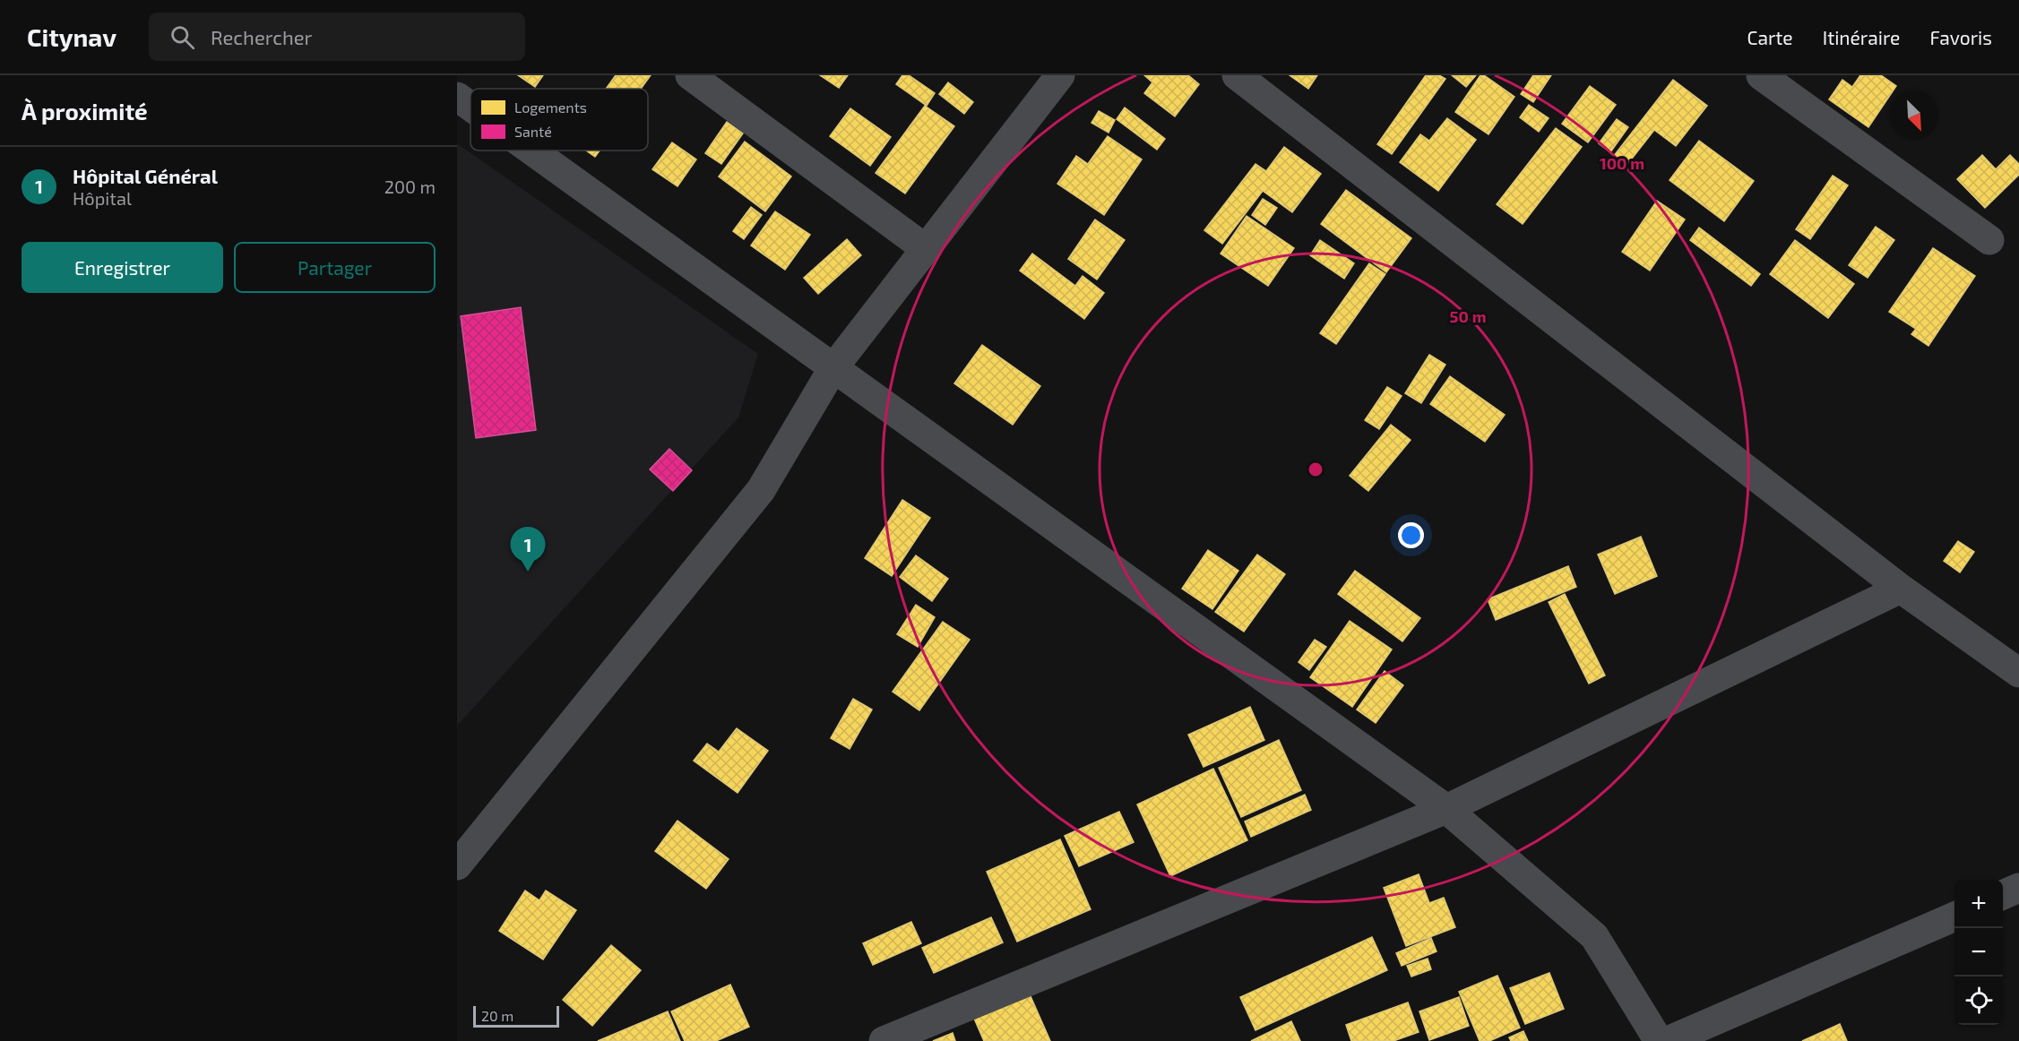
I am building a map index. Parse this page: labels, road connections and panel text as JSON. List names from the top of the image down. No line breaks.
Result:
{"legend":["Logements","Santé"],"scale_bar":"20 m","north":"bottom right","page":{"header":"Citynav","search":"Rechercher","nav":["Carte","Itinéraire","Favoris"],"heading":"À proximité","list":[{"mark":"1","name":"Hôpital Général","note":"Hôpital","value":"200 m"}],"buttons":["Enregistrer","Partager"],"pins":"1","map_buttons":["+","−"],"scale":"20 m"},"rings":["100 m","50 m"]}
